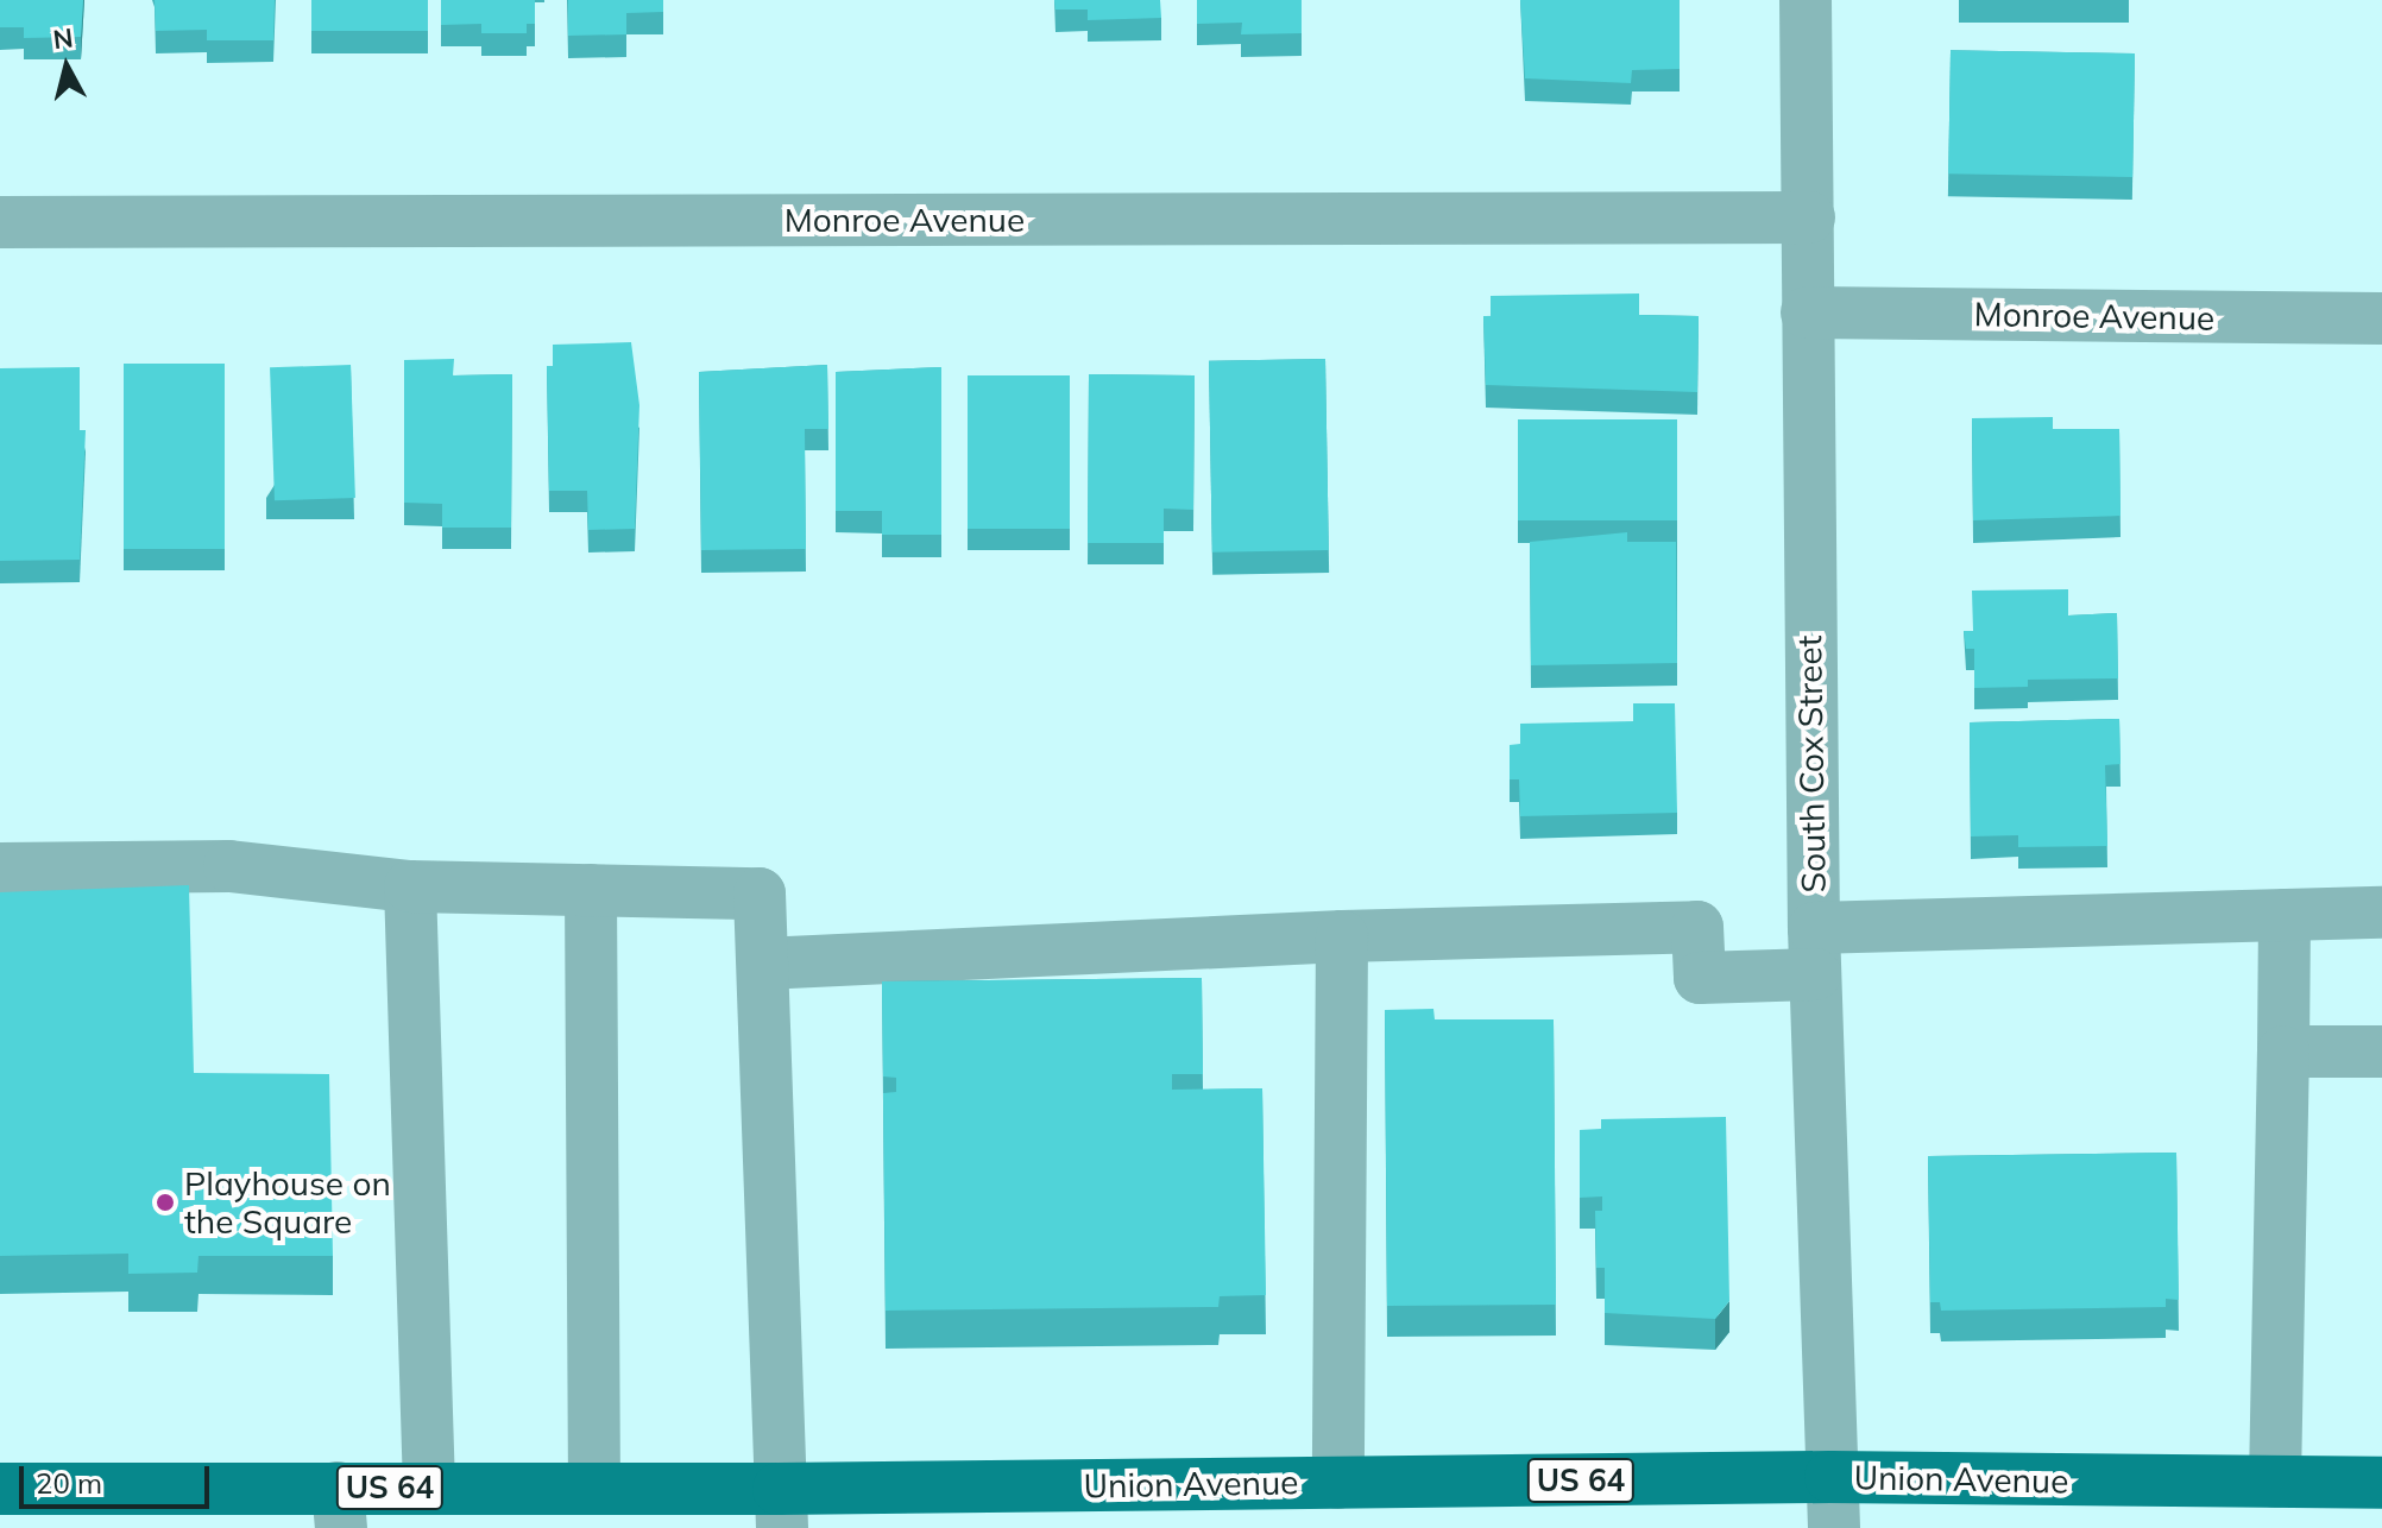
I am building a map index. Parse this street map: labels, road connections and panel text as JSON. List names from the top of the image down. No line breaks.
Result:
{"streets":{"main road":["Union Avenue","US 64"],"street":["Monroe Avenue","South Cox Street"]},"crossings":[["Monroe Avenue","South Cox Street"],["South Cox Street","Union Avenue"]],"places":["Playhouse on the Square"],"scale_bar":"20 m","north":"top"}
